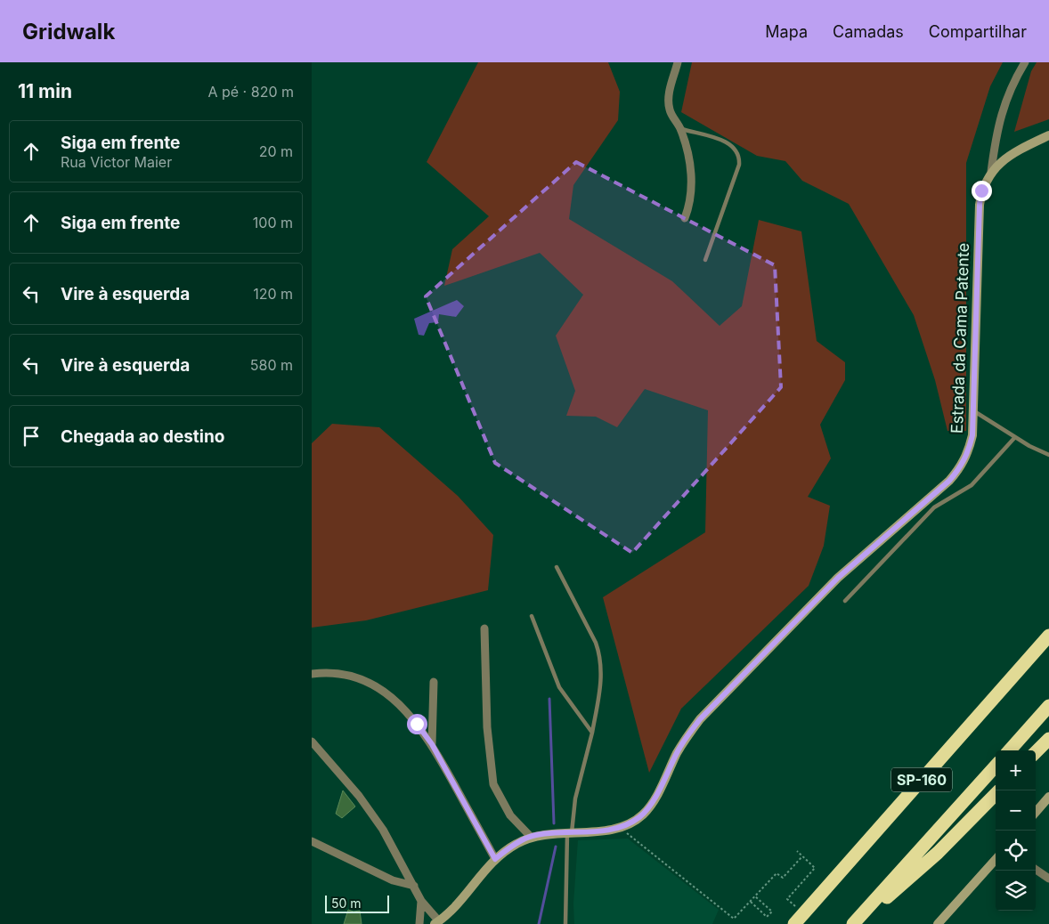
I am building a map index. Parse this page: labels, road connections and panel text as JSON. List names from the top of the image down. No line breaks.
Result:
{"streets":{"highway":["SP-160"],"street":["Estrada da Cama Patente"]},"scale_bar":"50 m","page":{"header":"Gridwalk","nav":["Mapa","Camadas","Compartilhar"],"heading":["11 min","A pé · 820 m"],"list":[["Siga em frente","Rua Victor Maier","20 m"],["Siga em frente","100 m"],["Vire à esquerda","120 m"],["Vire à esquerda","580 m"],"Chegada ao destino"],"map_buttons":["+","−"],"scale":"50 m"}}
